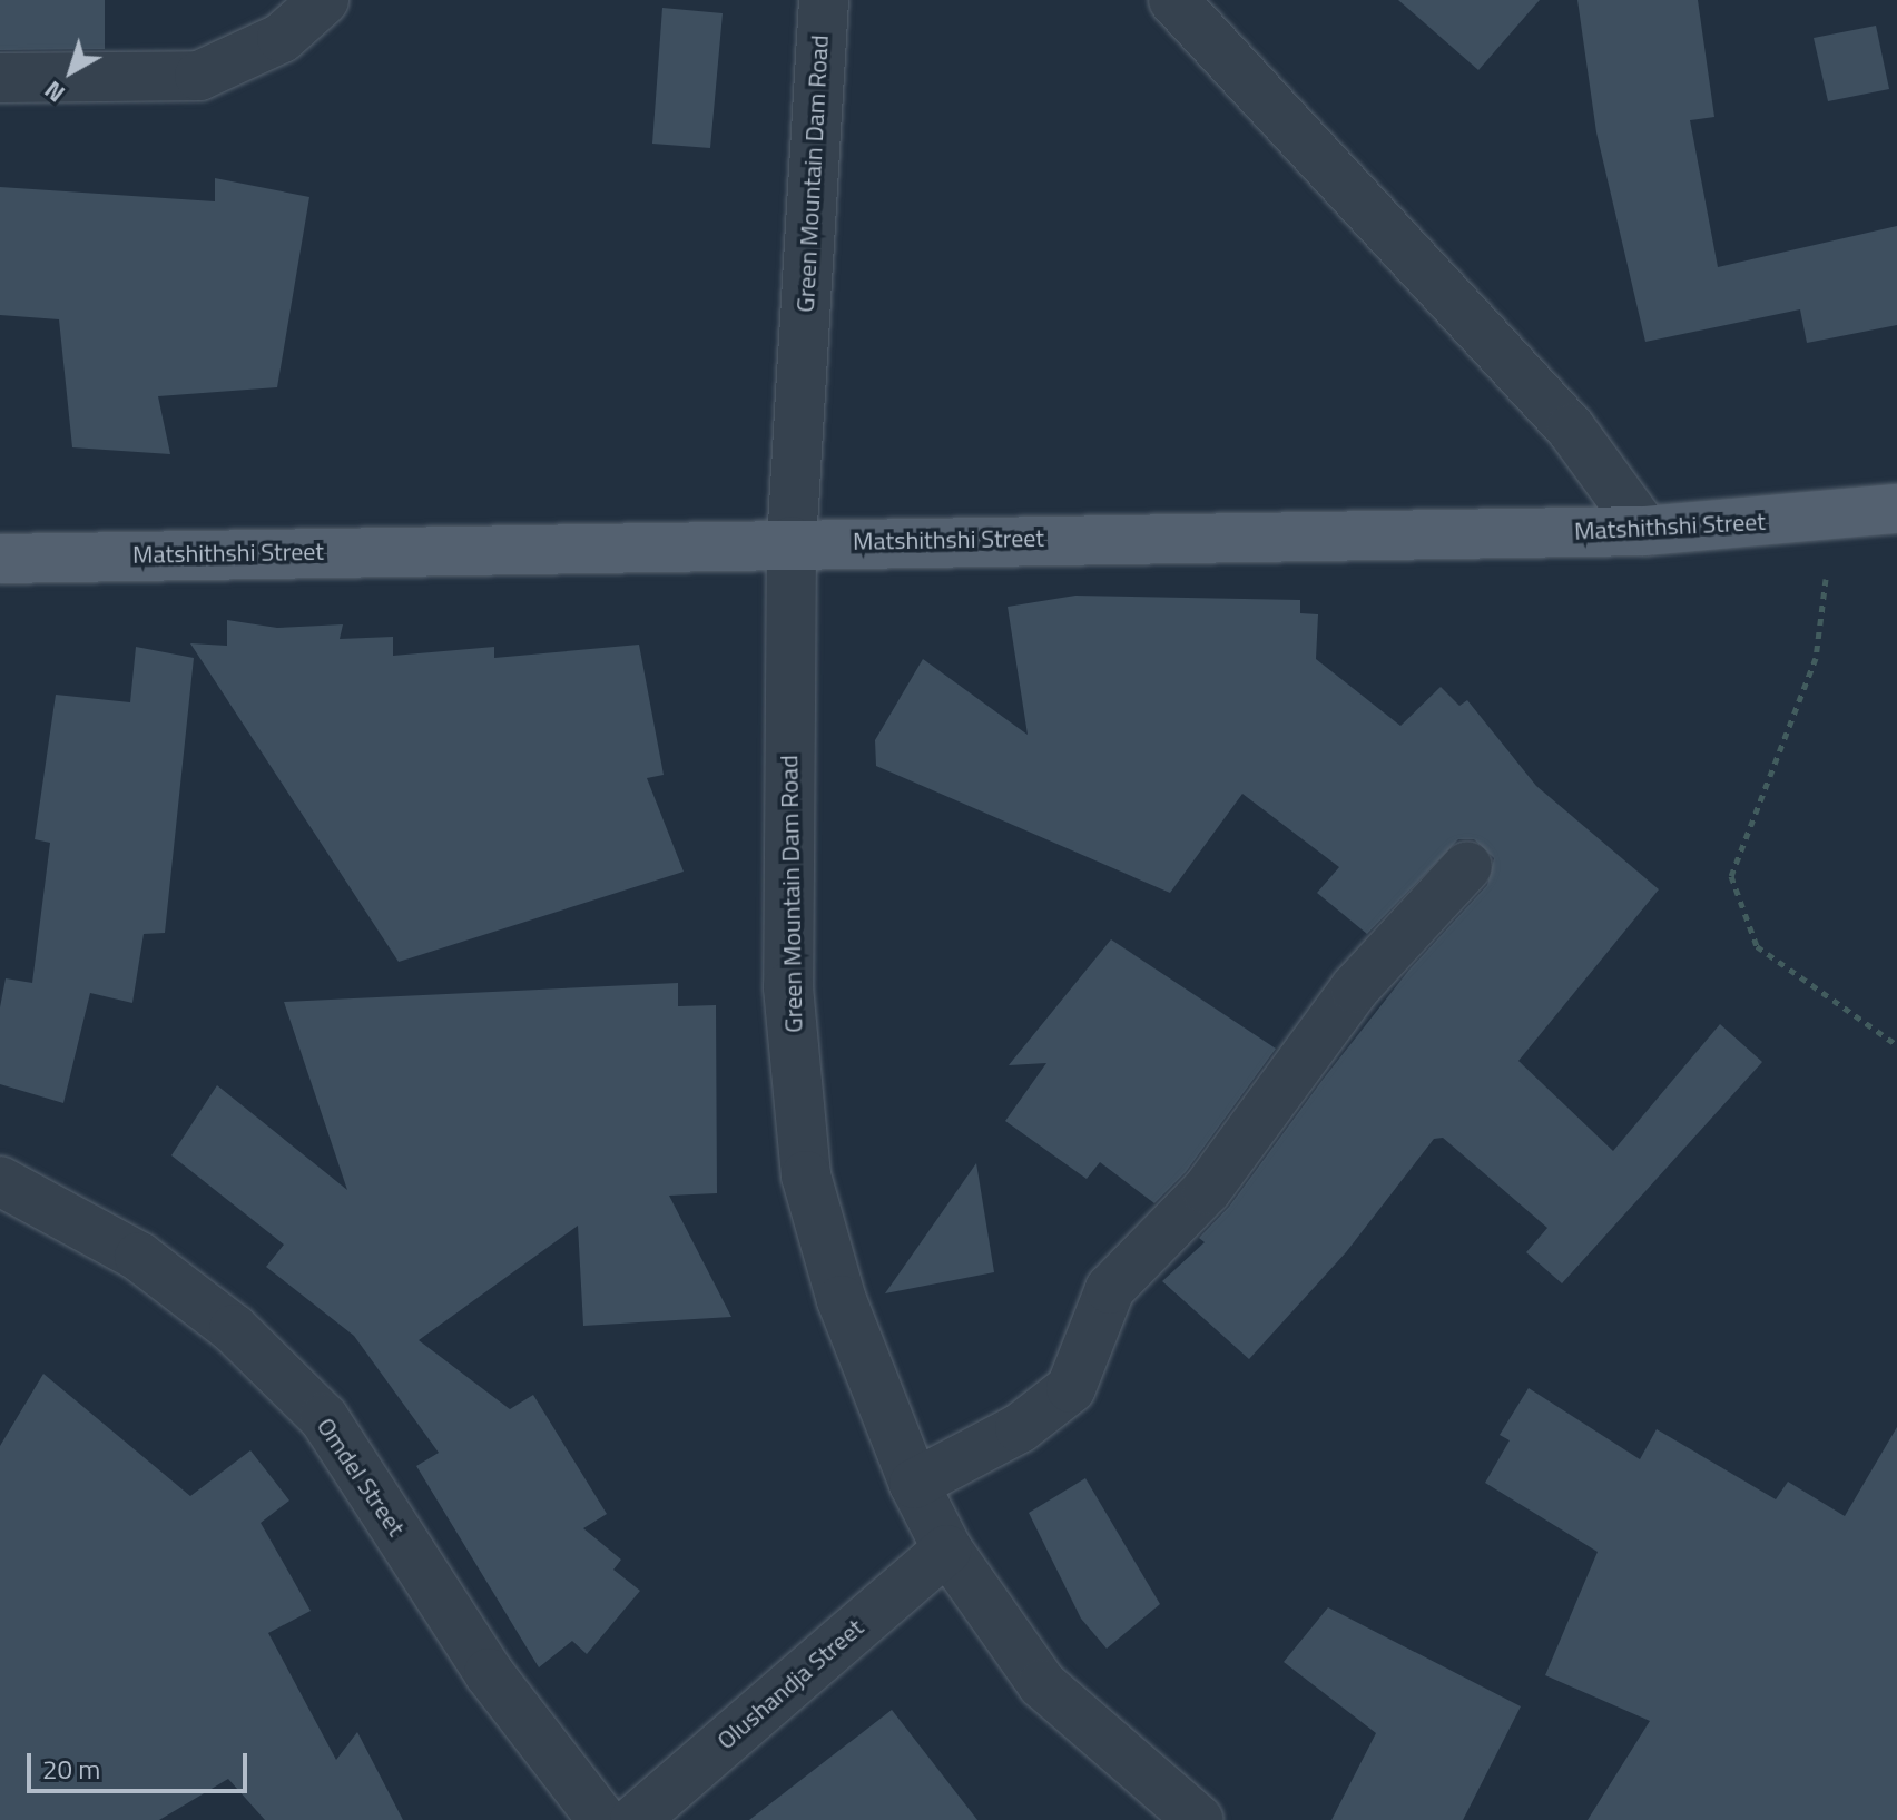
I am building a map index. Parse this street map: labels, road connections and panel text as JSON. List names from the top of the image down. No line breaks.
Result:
{"streets":{"main road":["Matshithshi Street"],"street":["Green Mountain Dam Road","Omdel Street","Olushandja Street"]},"crossings":[["Green Mountain Dam Road","Matshithshi Street"],["Green Mountain Dam Road","Olushandja Street"]],"scale_bar":"20 m","north":"bottom left"}
